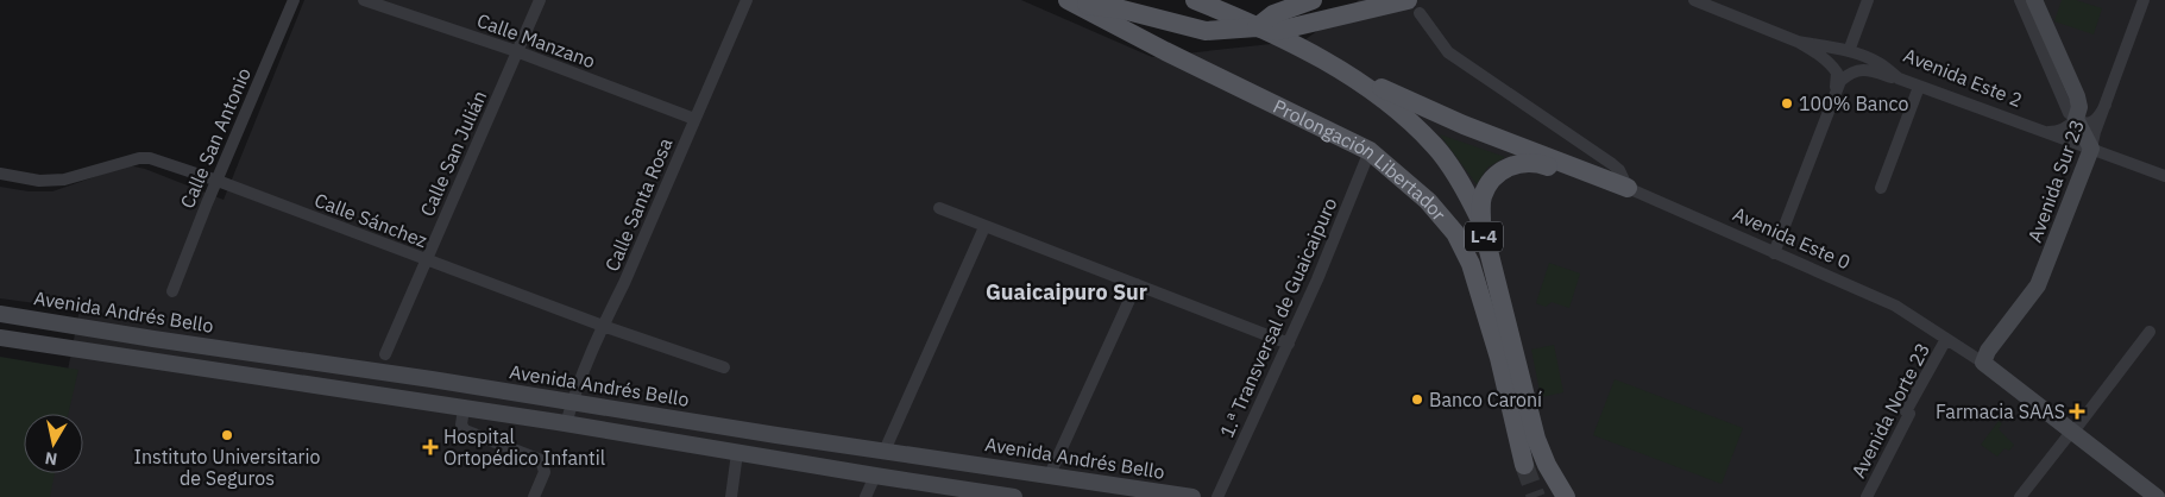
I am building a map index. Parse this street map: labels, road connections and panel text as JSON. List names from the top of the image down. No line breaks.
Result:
{"streets":{"main road":["Prolongación Libertador","L-4"],"street":["Calle Manzano","Avenida Este 2","Calle San Antonio","Calle San Julián","Avenida Sur 23","Calle Santa Rosa","Calle Sánchez","Avenida Este 0","Avenida Andrés Bello","1.ª Transversal de Guaicaipuro","Avenida Norte 23"]},"crossings":[["Calle Manzano","Calle San Julián"],["Calle Manzano","Calle Santa Rosa"],["Avenida Este 2","Avenida Sur 23"],["Calle San Antonio","Calle Sánchez"],["Calle San Julián","Calle Sánchez"],["Prolongación Libertador","L-4"],["Prolongación Libertador","1.ª Transversal de Guaicaipuro"],["Avenida Sur 23","Avenida Este 0"],["Calle Santa Rosa","Calle Sánchez"],["Calle Santa Rosa","Avenida Andrés Bello"],["L-4","Avenida Este 0"],["Avenida Este 0","Avenida Norte 23"]],"districts":["Guaicaipuro Sur"],"places":{"other":["100% Banco","Banco Caroní","Instituto Universitario de Seguros"],"health":["Farmacia SAAS","Hospital Ortopédico Infantil"]},"north":"bottom"}
